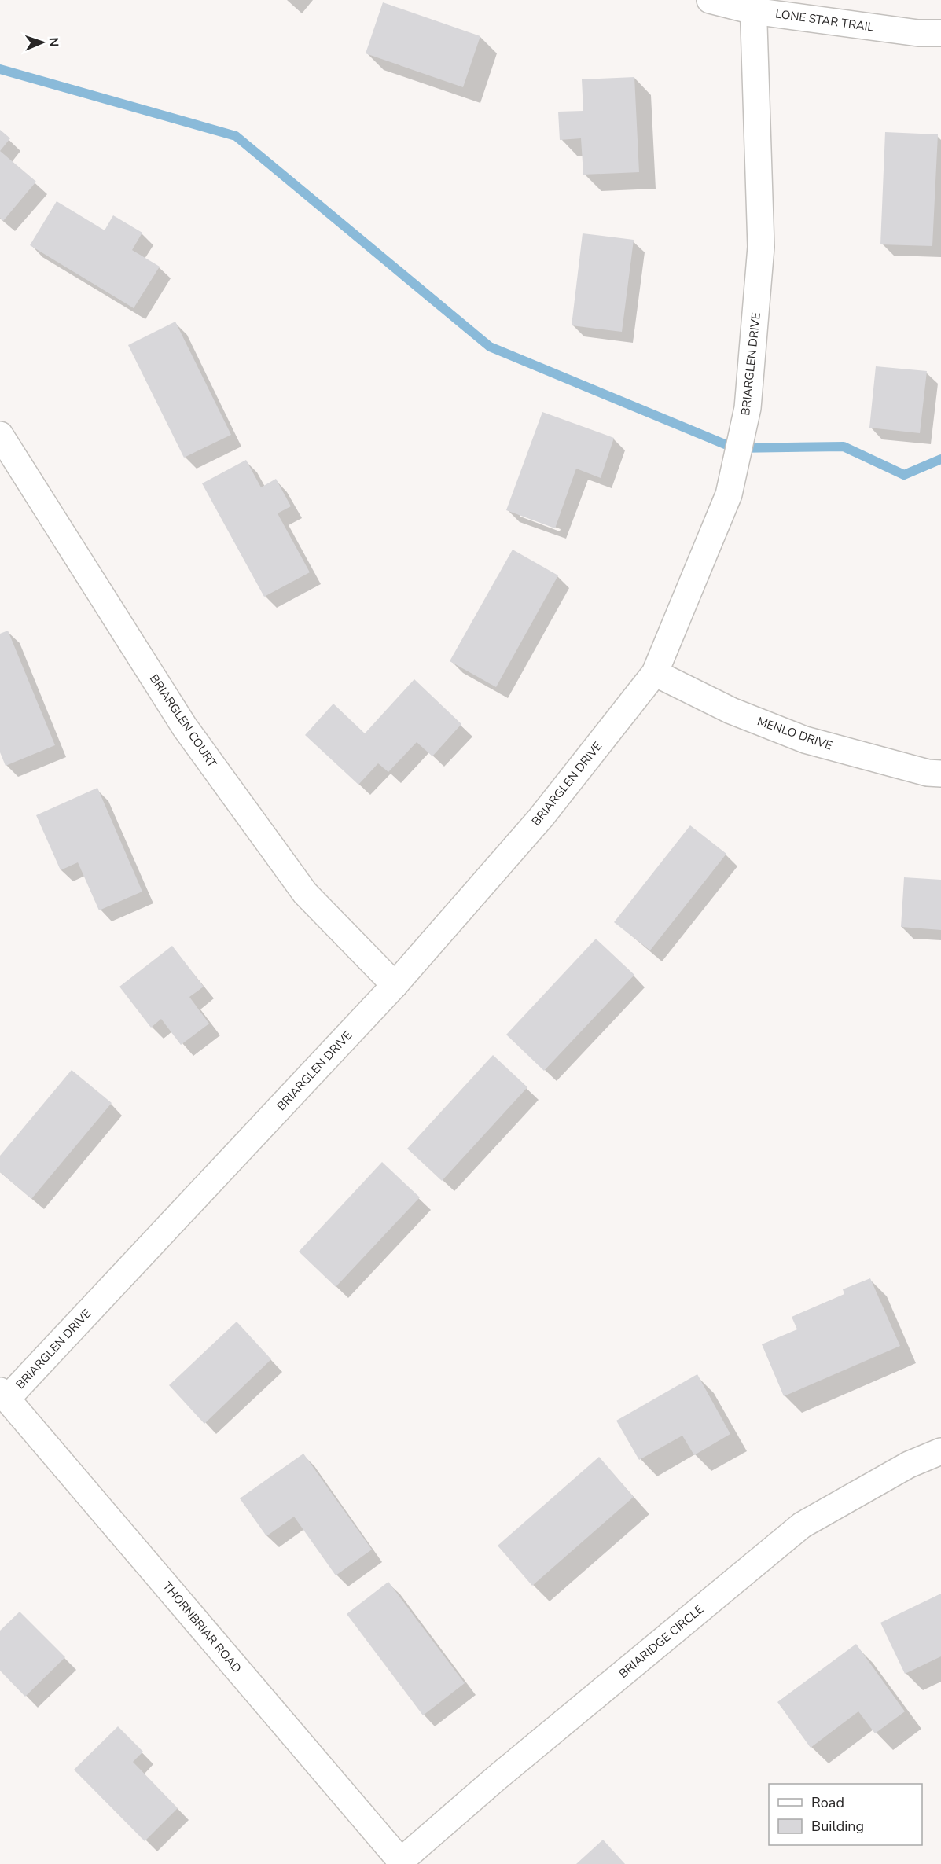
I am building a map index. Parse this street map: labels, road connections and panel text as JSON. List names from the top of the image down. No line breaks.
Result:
{"streets":{"street":["LONE STAR TRAIL","BRIARGLEN DRIVE","BRIARGLEN COURT","MENLO DRIVE","THORNBRIAR ROAD","BRIARIDGE CIRCLE"]},"crossings":[["LONE STAR TRAIL","BRIARGLEN DRIVE"],["BRIARGLEN DRIVE","BRIARGLEN COURT"],["BRIARGLEN DRIVE","MENLO DRIVE"],["BRIARGLEN DRIVE","THORNBRIAR ROAD"],["THORNBRIAR ROAD","BRIARIDGE CIRCLE"]],"legend":["Road","Building"],"north":"right"}
